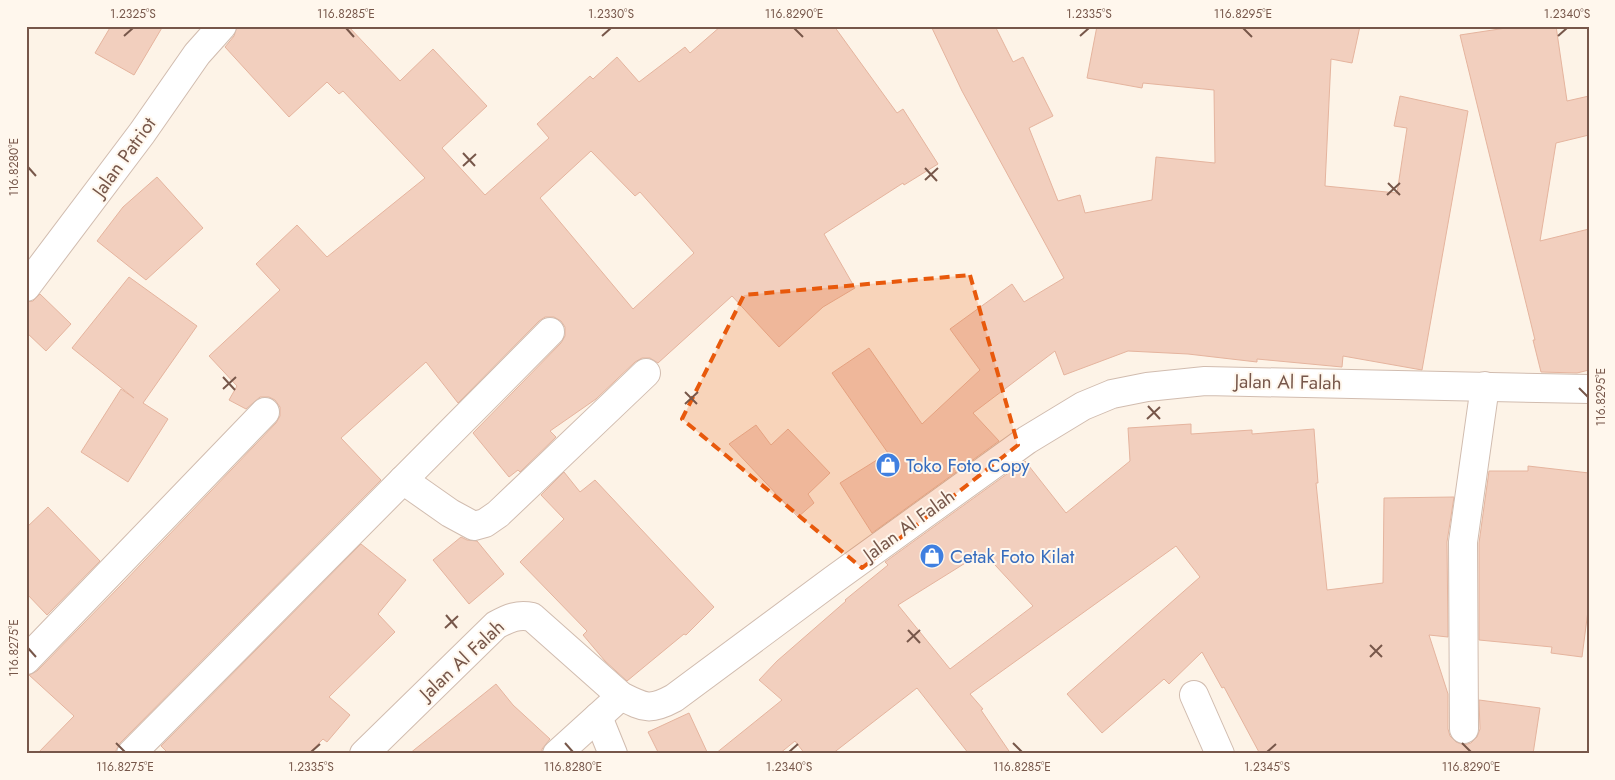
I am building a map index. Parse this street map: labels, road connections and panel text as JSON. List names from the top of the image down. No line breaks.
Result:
{"streets":{"street":["Jalan Patriot","Jalan Al Falah"]},"places":{"shop":["Toko Foto Copy","Cetak Foto Kilat"]},"coordinates":["1.2325°S","116.8285°E","1.2330°S","116.8290°E","1.2335°S","116.8295°E","1.2340°S","116.8280°E","116.8275°E","1.2345°S"]}
